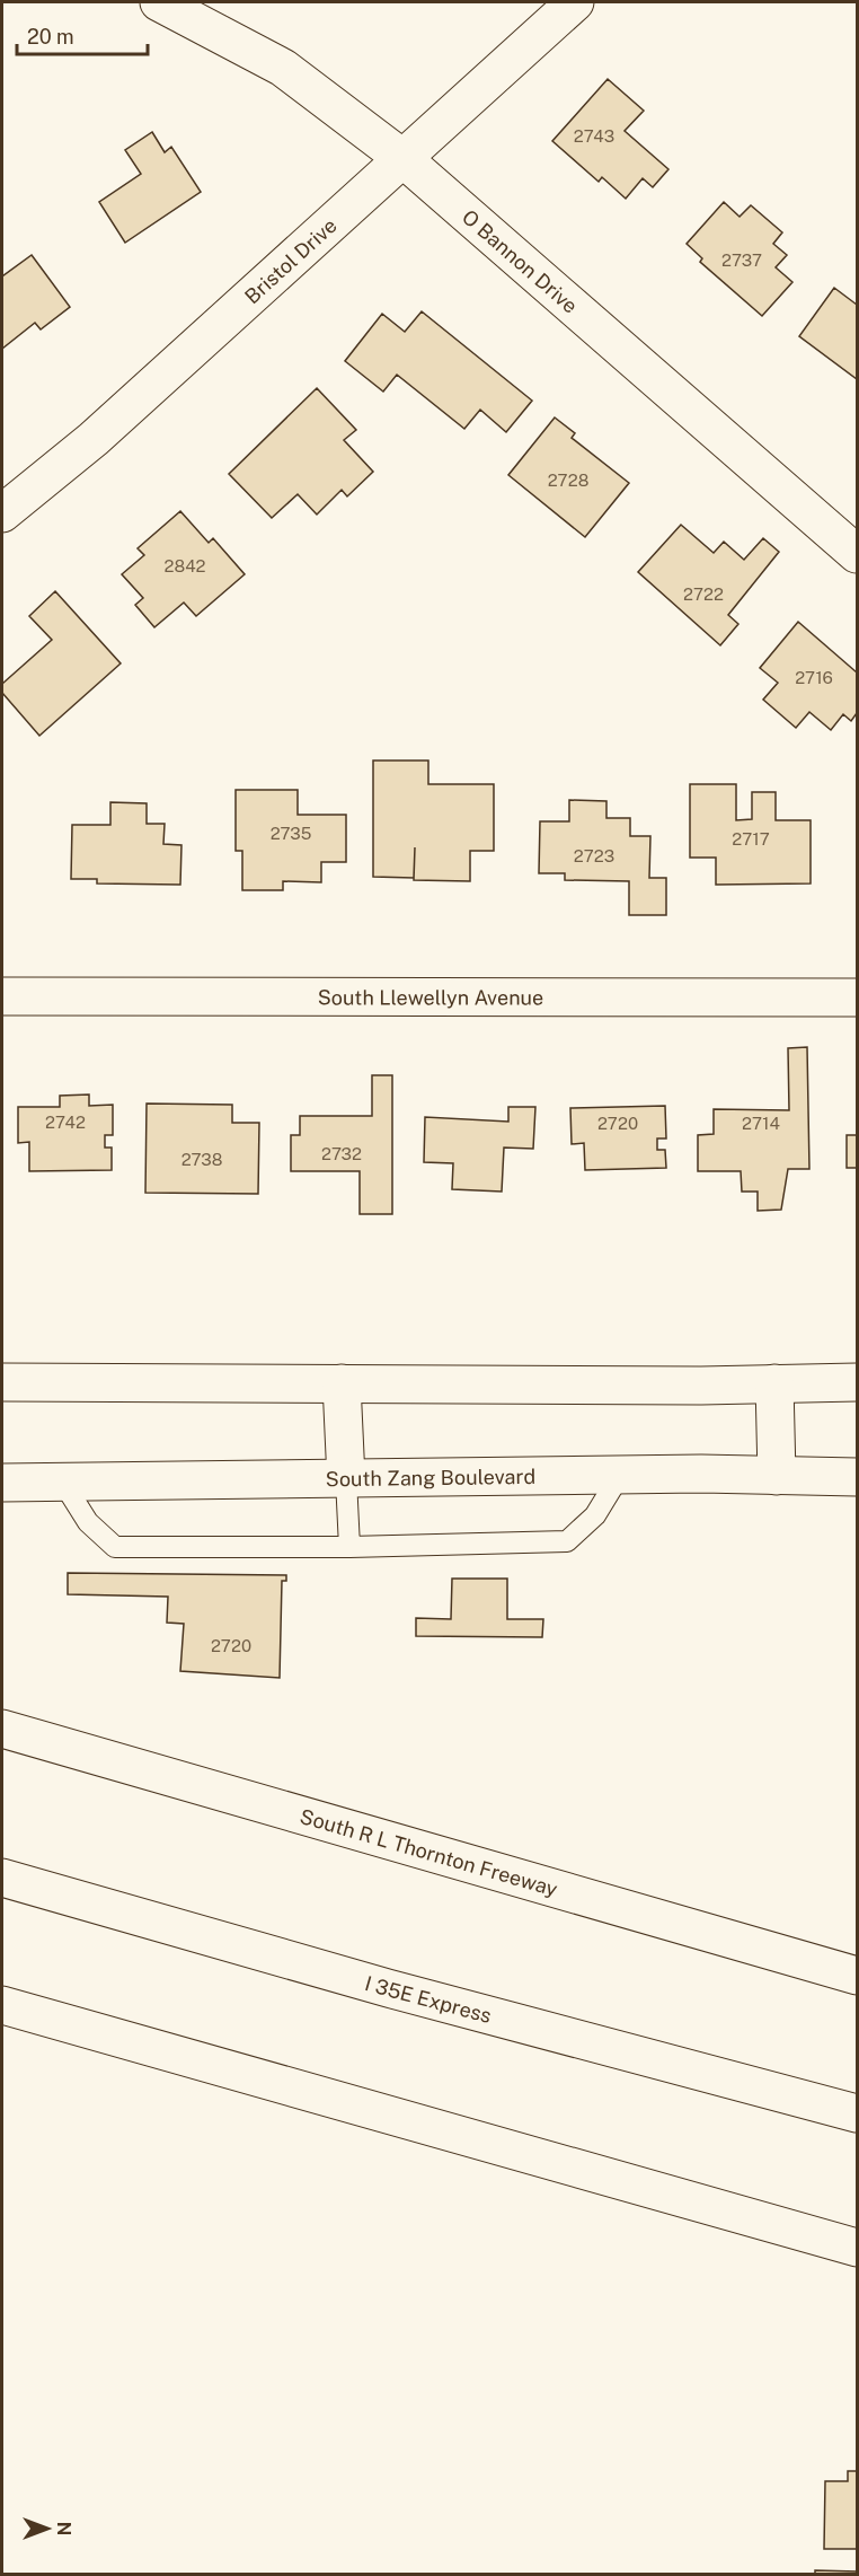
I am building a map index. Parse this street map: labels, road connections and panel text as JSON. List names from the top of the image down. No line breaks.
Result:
{"streets":{"main road":["Bristol Drive","O Bannon Drive","South Llewellyn Avenue","South Zang Boulevard","South R L Thornton Freeway","I 35E Express"]},"crossings":[["Bristol Drive","O Bannon Drive"]],"house_numbers":["2743","2737","2728","2842","2722","2716","2735","2717","2723","2742","2720","2714","2732","2738","2720"],"scale_bar":"20 m","north":"right"}
